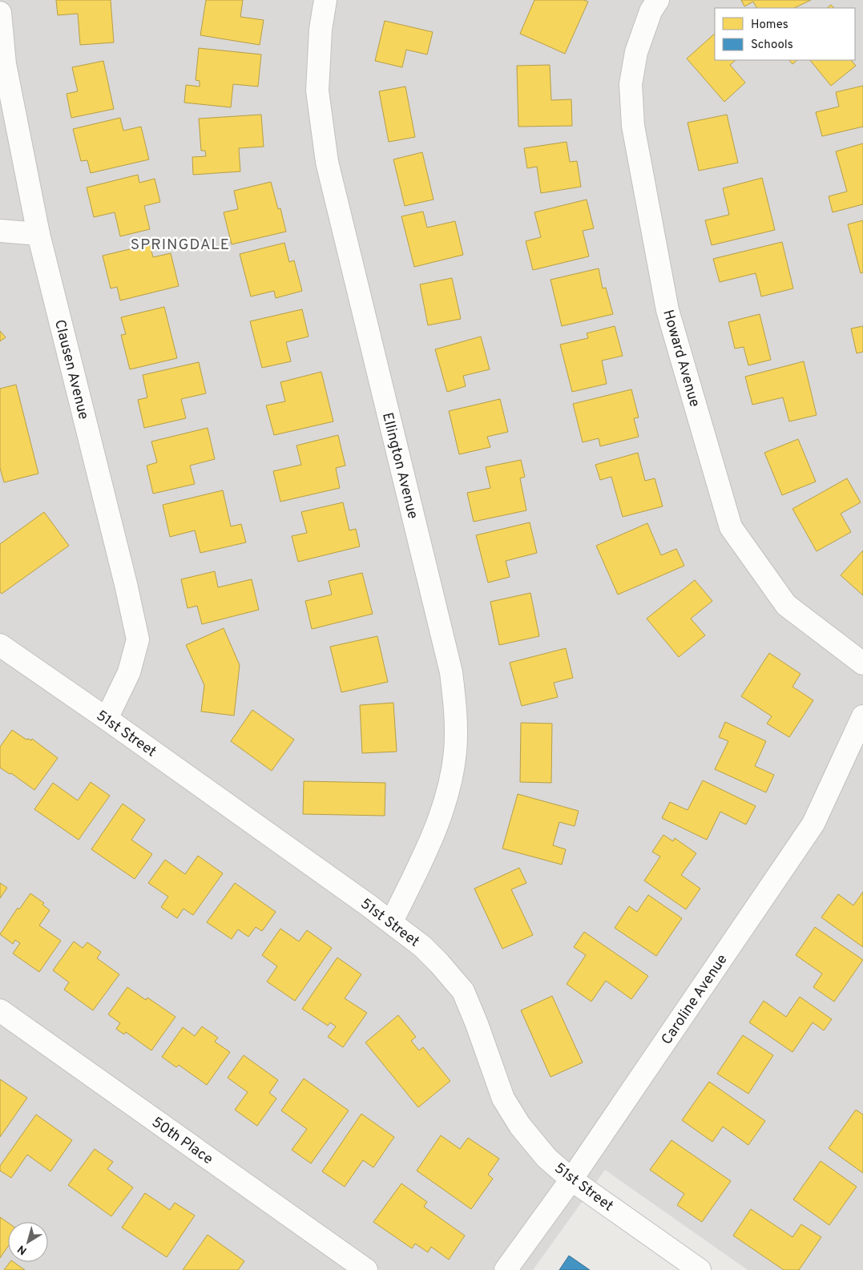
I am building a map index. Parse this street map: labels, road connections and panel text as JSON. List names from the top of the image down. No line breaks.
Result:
{"streets":{"street":["Howard Avenue","Clausen Avenue","Ellington Avenue","51st Street","Caroline Avenue","50th Place"]},"crossings":[["Clausen Avenue","51st Street"],["Ellington Avenue","51st Street"],["51st Street","Caroline Avenue"]],"districts":["SPRINGDALE"],"legend":["Homes","Schools"],"north":"bottom left"}
